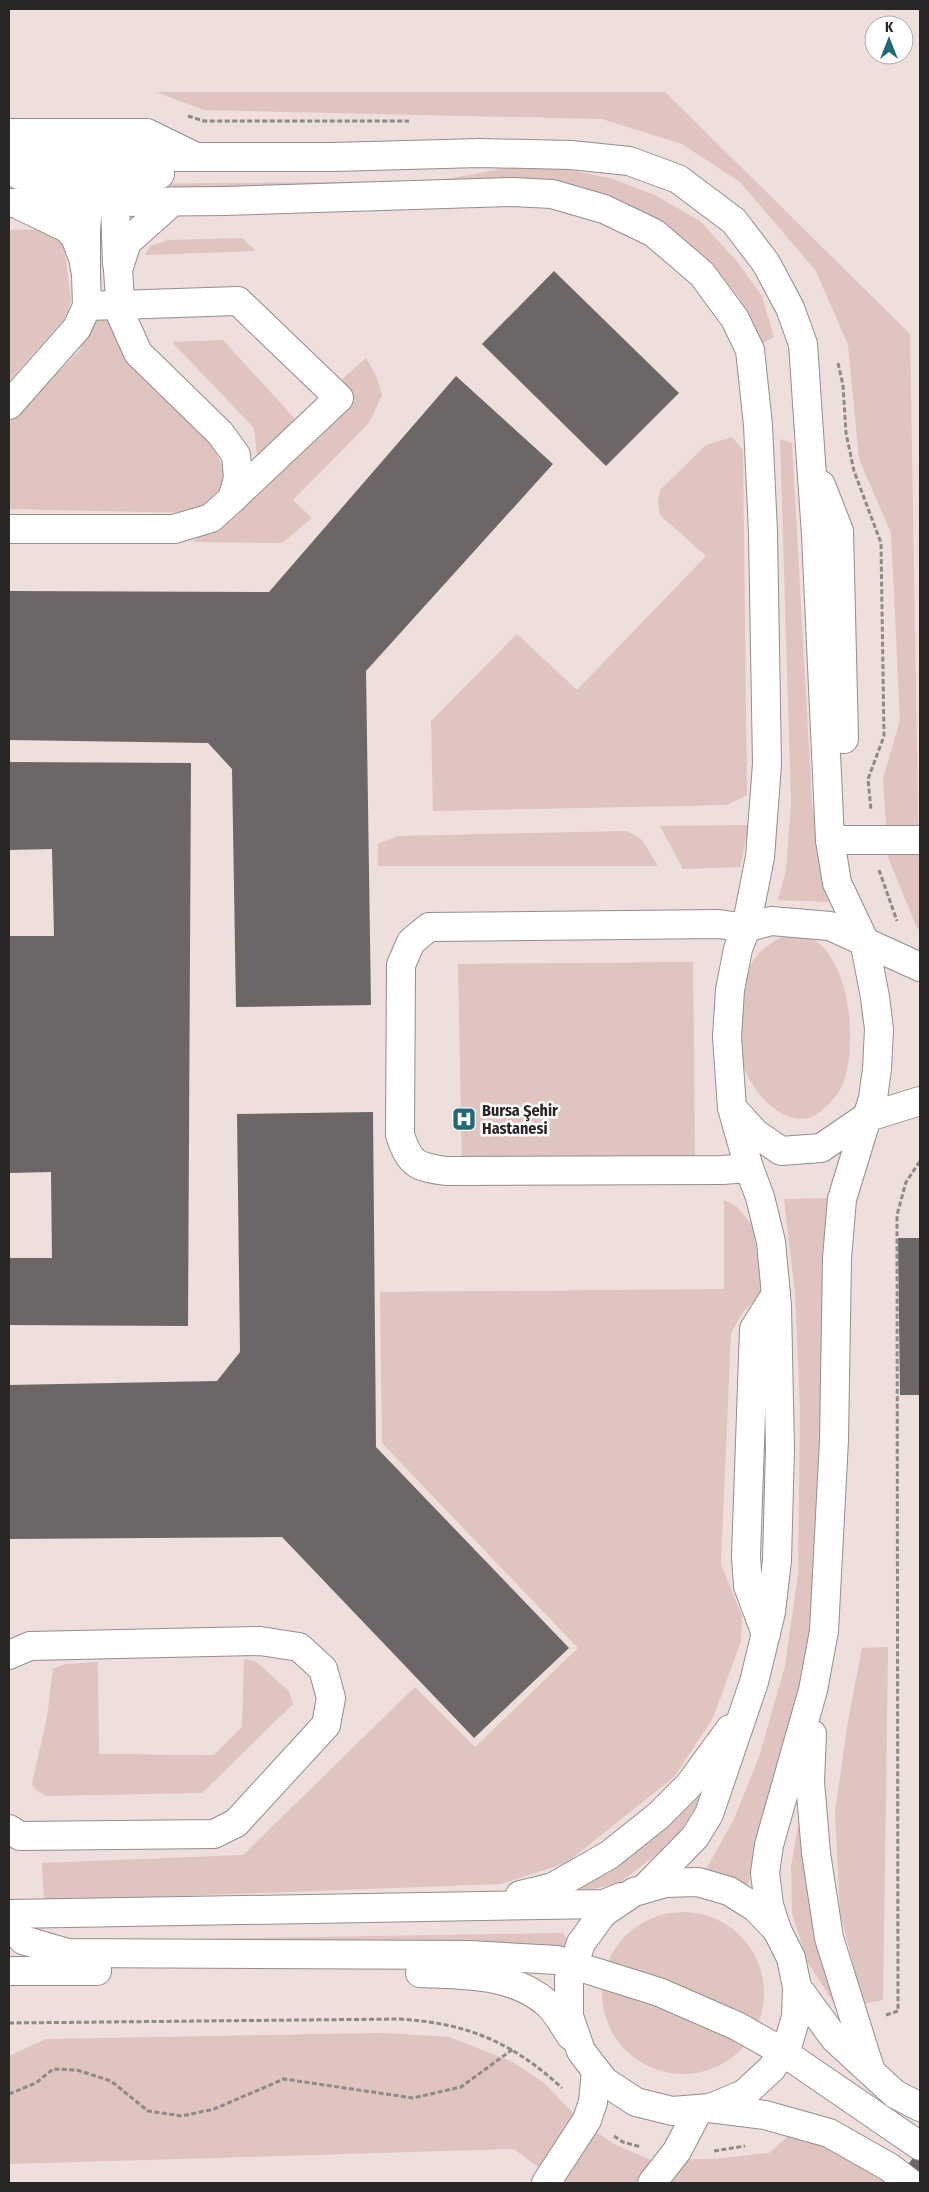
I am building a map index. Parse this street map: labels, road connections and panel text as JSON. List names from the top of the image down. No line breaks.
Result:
{"places":{"hospital":["Bursa Şehir Hastanesi"]},"north":"top"}
